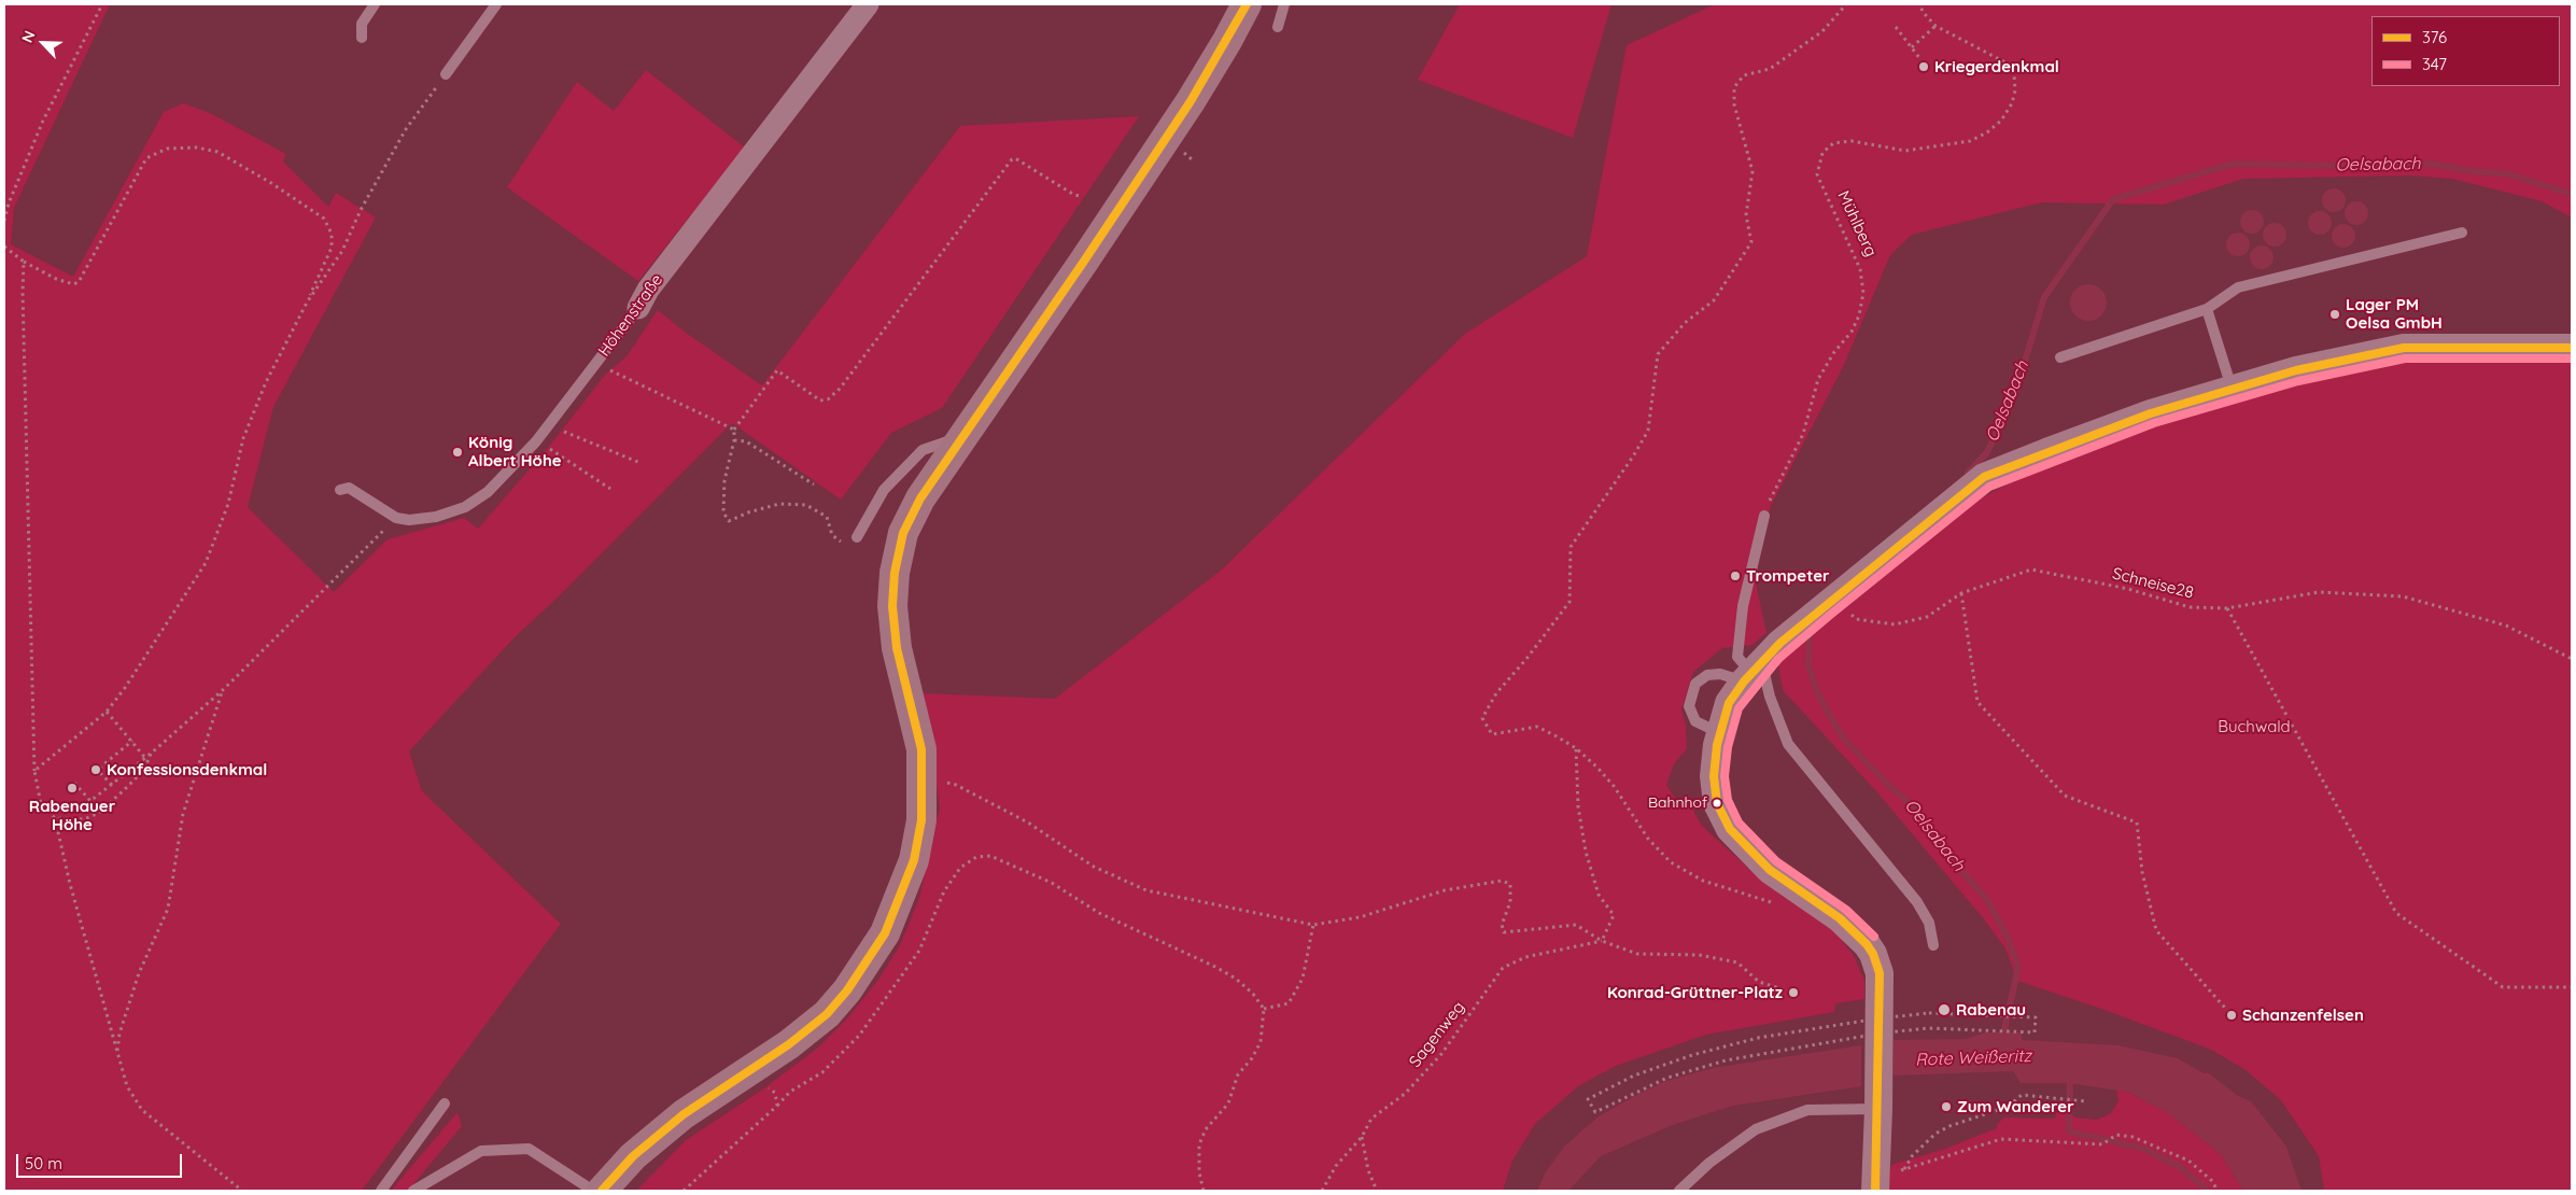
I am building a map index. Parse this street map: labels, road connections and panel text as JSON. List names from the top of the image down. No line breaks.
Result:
{"streets":{"street":["Höhenstraße"],"path":["Mühlberg","Schneise28","Sagenweg"]},"water":["Oelsabach","Rote Weißeritz"],"parks":["Buchwald"],"places":["Kriegerdenkmal","Lager PM Oelsa GmbH","König Albert Höhe","Trompeter","Konfessionsdenkmal","Rabenauer Höhe","Bahnhof","Konrad-Grüttner-Platz","Rabenau","Schanzenfelsen","Zum Wanderer"],"lines":["transit line 376","transit line 347"],"legend":["376","347"],"scale_bar":"50 m","north":"top left"}
